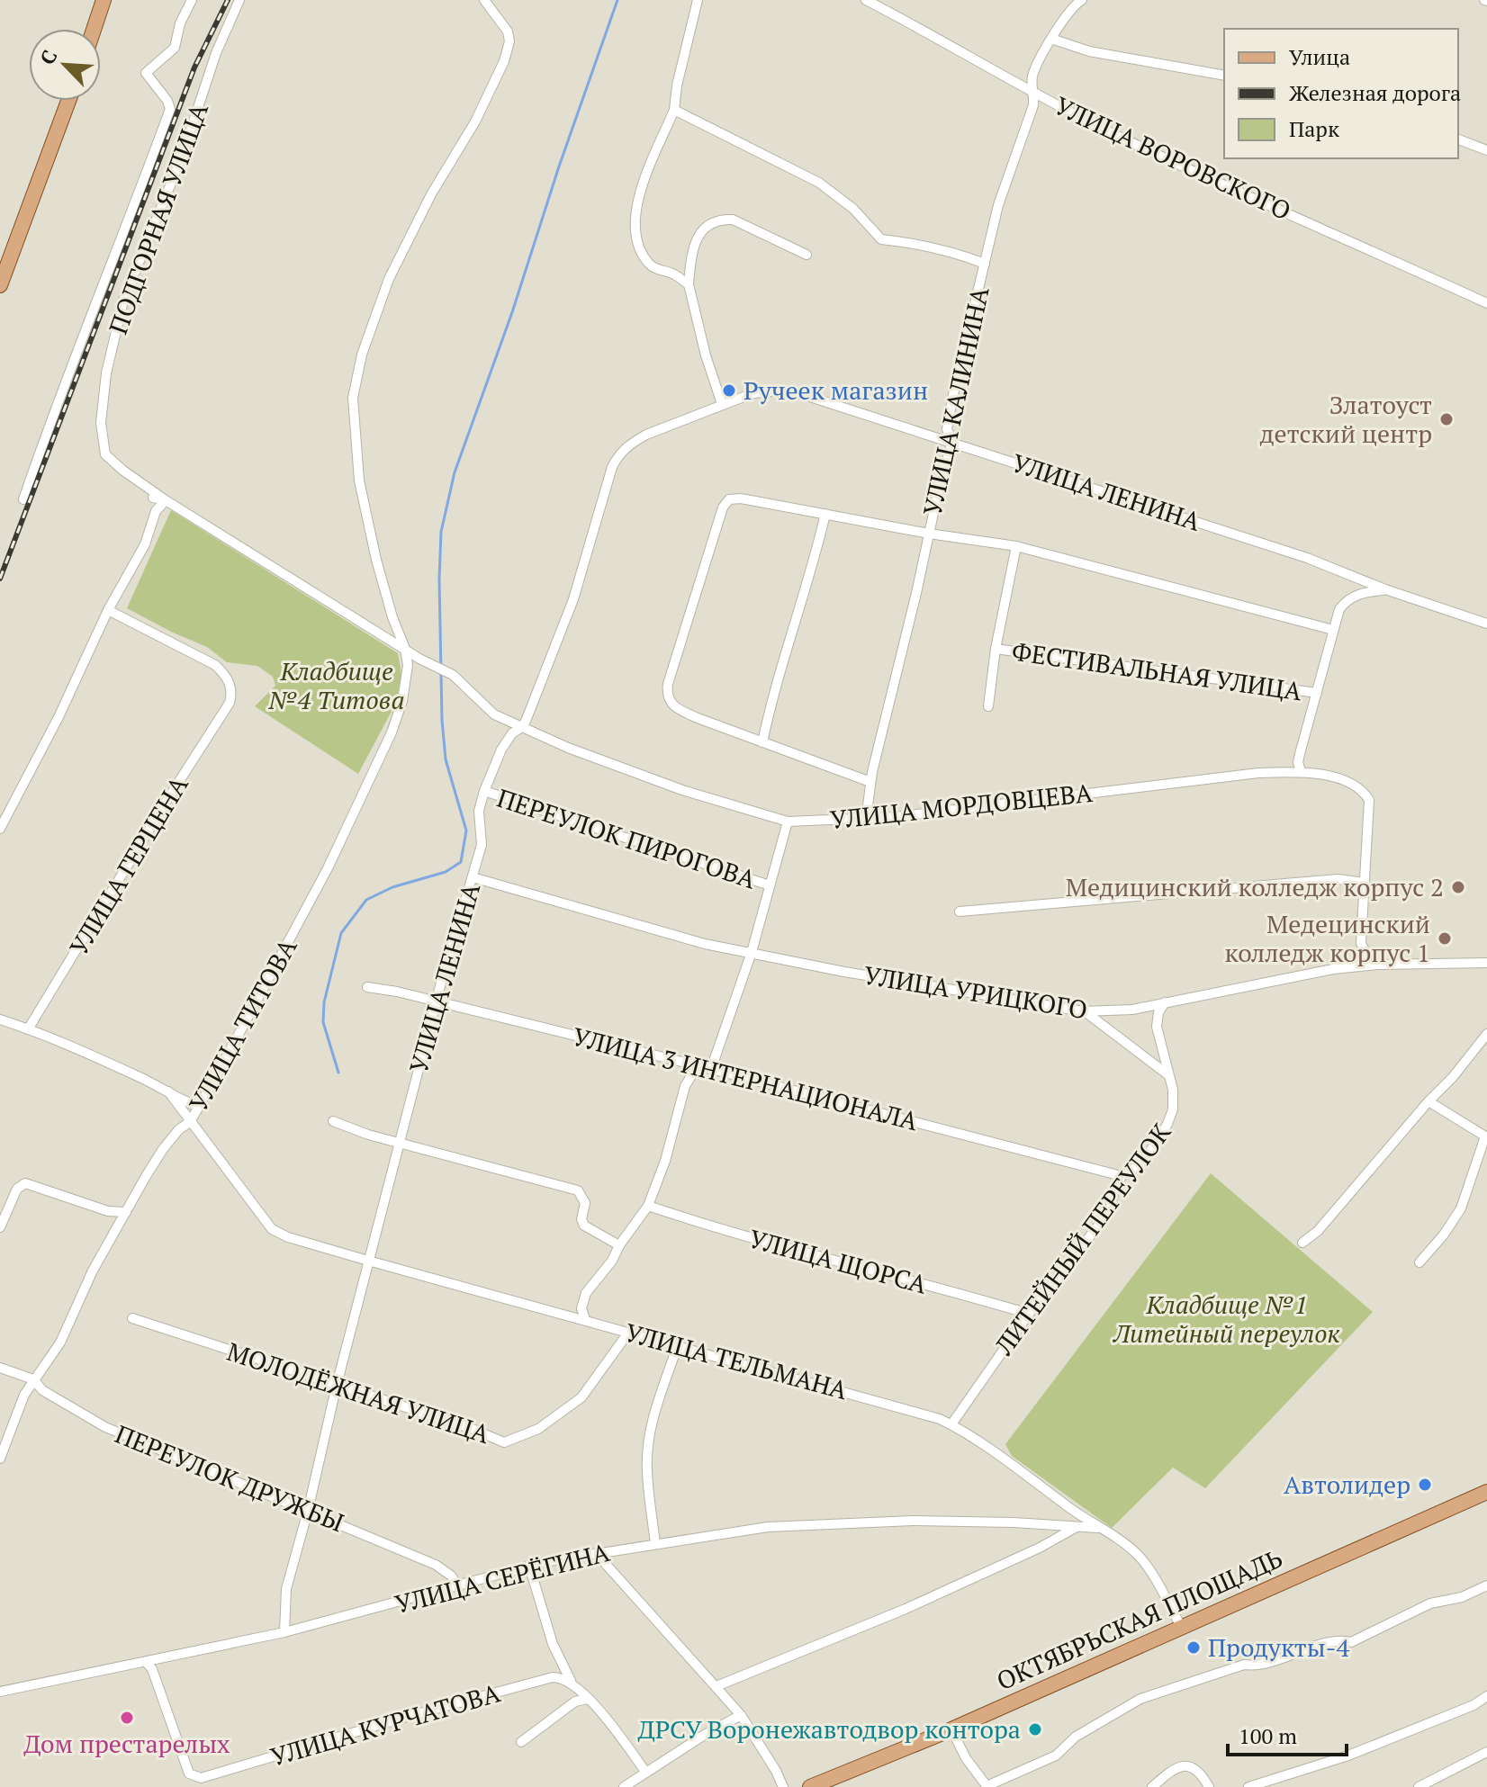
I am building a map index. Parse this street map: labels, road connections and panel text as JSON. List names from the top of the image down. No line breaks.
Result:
{"streets":{"main road":["ОКТЯБРЬСКАЯ ПЛОЩАДЬ"],"street":["УЛИЦА ВОРОВСКОГО","ПОДГОРНАЯ УЛИЦА","УЛИЦА КАЛИНИНА","УЛИЦА ЛЕНИНА","ФЕСТИВАЛЬНАЯ УЛИЦА","УЛИЦА МОРДОВЦЕВА","ПЕРЕУЛОК ПИРОГОВА","УЛИЦА ГЕРЦЕНА","УЛИЦА УРИЦКОГО","УЛИЦА ТИТОВА","УЛИЦА 3 ИНТЕРНАЦИОНАЛА","ЛИТЕЙНЫЙ ПЕРЕУЛОК","УЛИЦА ЩОРСА","УЛИЦА ТЕЛЬМАНА","МОЛОДЁЖНАЯ УЛИЦА","ПЕРЕУЛОК ДРУЖБЫ","УЛИЦА СЕРЁГИНА","УЛИЦА КУРЧАТОВА"]},"crossings":[["УЛИЦА ВОРОВСКОГО","УЛИЦА КАЛИНИНА"],["ПОДГОРНАЯ УЛИЦА","УЛИЦА МОРДОВЦЕВА"],["ПОДГОРНАЯ УЛИЦА","УЛИЦА ТИТОВА"],["УЛИЦА КАЛИНИНА","УЛИЦА ЛЕНИНА"],["УЛИЦА КАЛИНИНА","УЛИЦА МОРДОВЦЕВА"],["УЛИЦА ЛЕНИНА","УЛИЦА МОРДОВЦЕВА"],["УЛИЦА ЛЕНИНА","ПЕРЕУЛОК ПИРОГОВА"],["УЛИЦА ЛЕНИНА","УЛИЦА УРИЦКОГО"],["УЛИЦА ЛЕНИНА","УЛИЦА 3 ИНТЕРНАЦИОНАЛА"],["УЛИЦА ЛЕНИНА","УЛИЦА ТЕЛЬМАНА"],["УЛИЦА ЛЕНИНА","МОЛОДЁЖНАЯ УЛИЦА"],["УЛИЦА ЛЕНИНА","ПЕРЕУЛОК ДРУЖБЫ"],["УЛИЦА ЛЕНИНА","УЛИЦА СЕРЁГИНА"],["УЛИЦА МОРДОВЦЕВА","УЛИЦА ТИТОВА"],["УЛИЦА УРИЦКОГО","ЛИТЕЙНЫЙ ПЕРЕУЛОК"],["УЛИЦА ТИТОВА","УЛИЦА ТЕЛЬМАНА"],["УЛИЦА ТИТОВА","ПЕРЕУЛОК ДРУЖБЫ"],["УЛИЦА 3 ИНТЕРНАЦИОНАЛА","ЛИТЕЙНЫЙ ПЕРЕУЛОК"],["ЛИТЕЙНЫЙ ПЕРЕУЛОК","УЛИЦА ЩОРСА"],["ЛИТЕЙНЫЙ ПЕРЕУЛОК","УЛИЦА ТЕЛЬМАНА"],["УЛИЦА ТЕЛЬМАНА","МОЛОДЁЖНАЯ УЛИЦА"],["УЛИЦА ТЕЛЬМАНА","УЛИЦА СЕРЁГИНА"],["УЛИЦА ТЕЛЬМАНА","ОКТЯБРЬСКАЯ ПЛОЩАДЬ"],["ПЕРЕУЛОК ДРУЖБЫ","УЛИЦА СЕРЁГИНА"],["УЛИЦА СЕРЁГИНА","УЛИЦА КУРЧАТОВА"]],"parks":["Кладбище №4 Титова","Кладбище №1 Литейный переулок"],"places":["Ручеек магазин","Златоуст детский центр","Медицинский колледж корпус 2","Медецинский колледж корпус 1","Автолидер","Продукты-4","Дом престарелых","ДРСУ Воронежавтодвор контора"],"legend":["Улица","Железная дорога","Парк"],"scale_bar":"100 m","north":"top left"}
